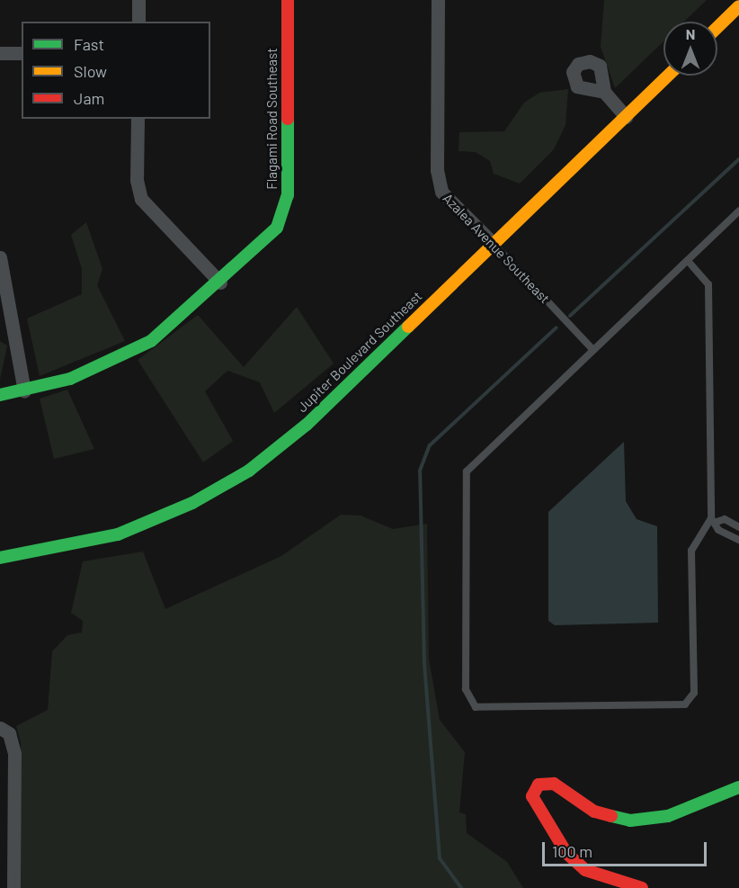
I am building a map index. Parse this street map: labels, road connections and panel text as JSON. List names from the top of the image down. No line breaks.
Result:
{"streets":{"street":["Flagami Road Southeast","Azalea Avenue Southeast","Jupiter Boulevard Southeast"]},"crossings":[["Azalea Avenue Southeast","Jupiter Boulevard Southeast"]],"legend":["Fast","Slow","Jam"],"scale_bar":"100 m","north":"top"}
